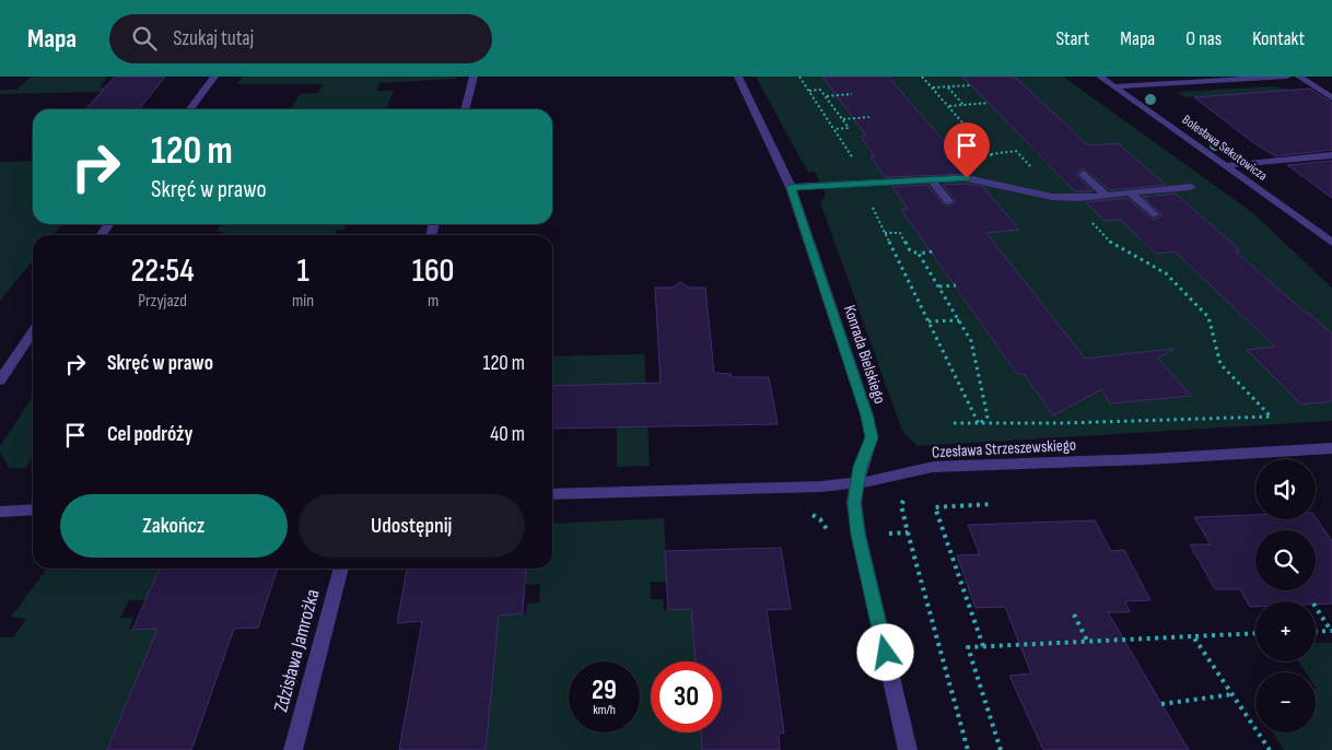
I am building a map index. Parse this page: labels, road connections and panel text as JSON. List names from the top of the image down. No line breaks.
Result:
{"streets":{"street":["Bolesława Sekutowicza","Konrada Bielskiego","Czesława Strzeszewskiego","Zdzisława Jamrożka"]},"crossings":[["Konrada Bielskiego","Czesława Strzeszewskiego"]],"page":{"header":"Mapa","search":"Szukaj tutaj","nav":["Start","Mapa","O nas","Kontakt"],"turn":["120 m","Skręć w prawo"],"eta":["22:54","Przyjazd","1","min","160","m"],"list":[{"name":"Skręć w prawo","value":"120 m"},{"name":"Cel podróży","value":"40 m"}],"map_buttons":["+","−"],"buttons":["Zakończ","Udostępnij"],"speed":"29 km/h","limit":"30"}}
